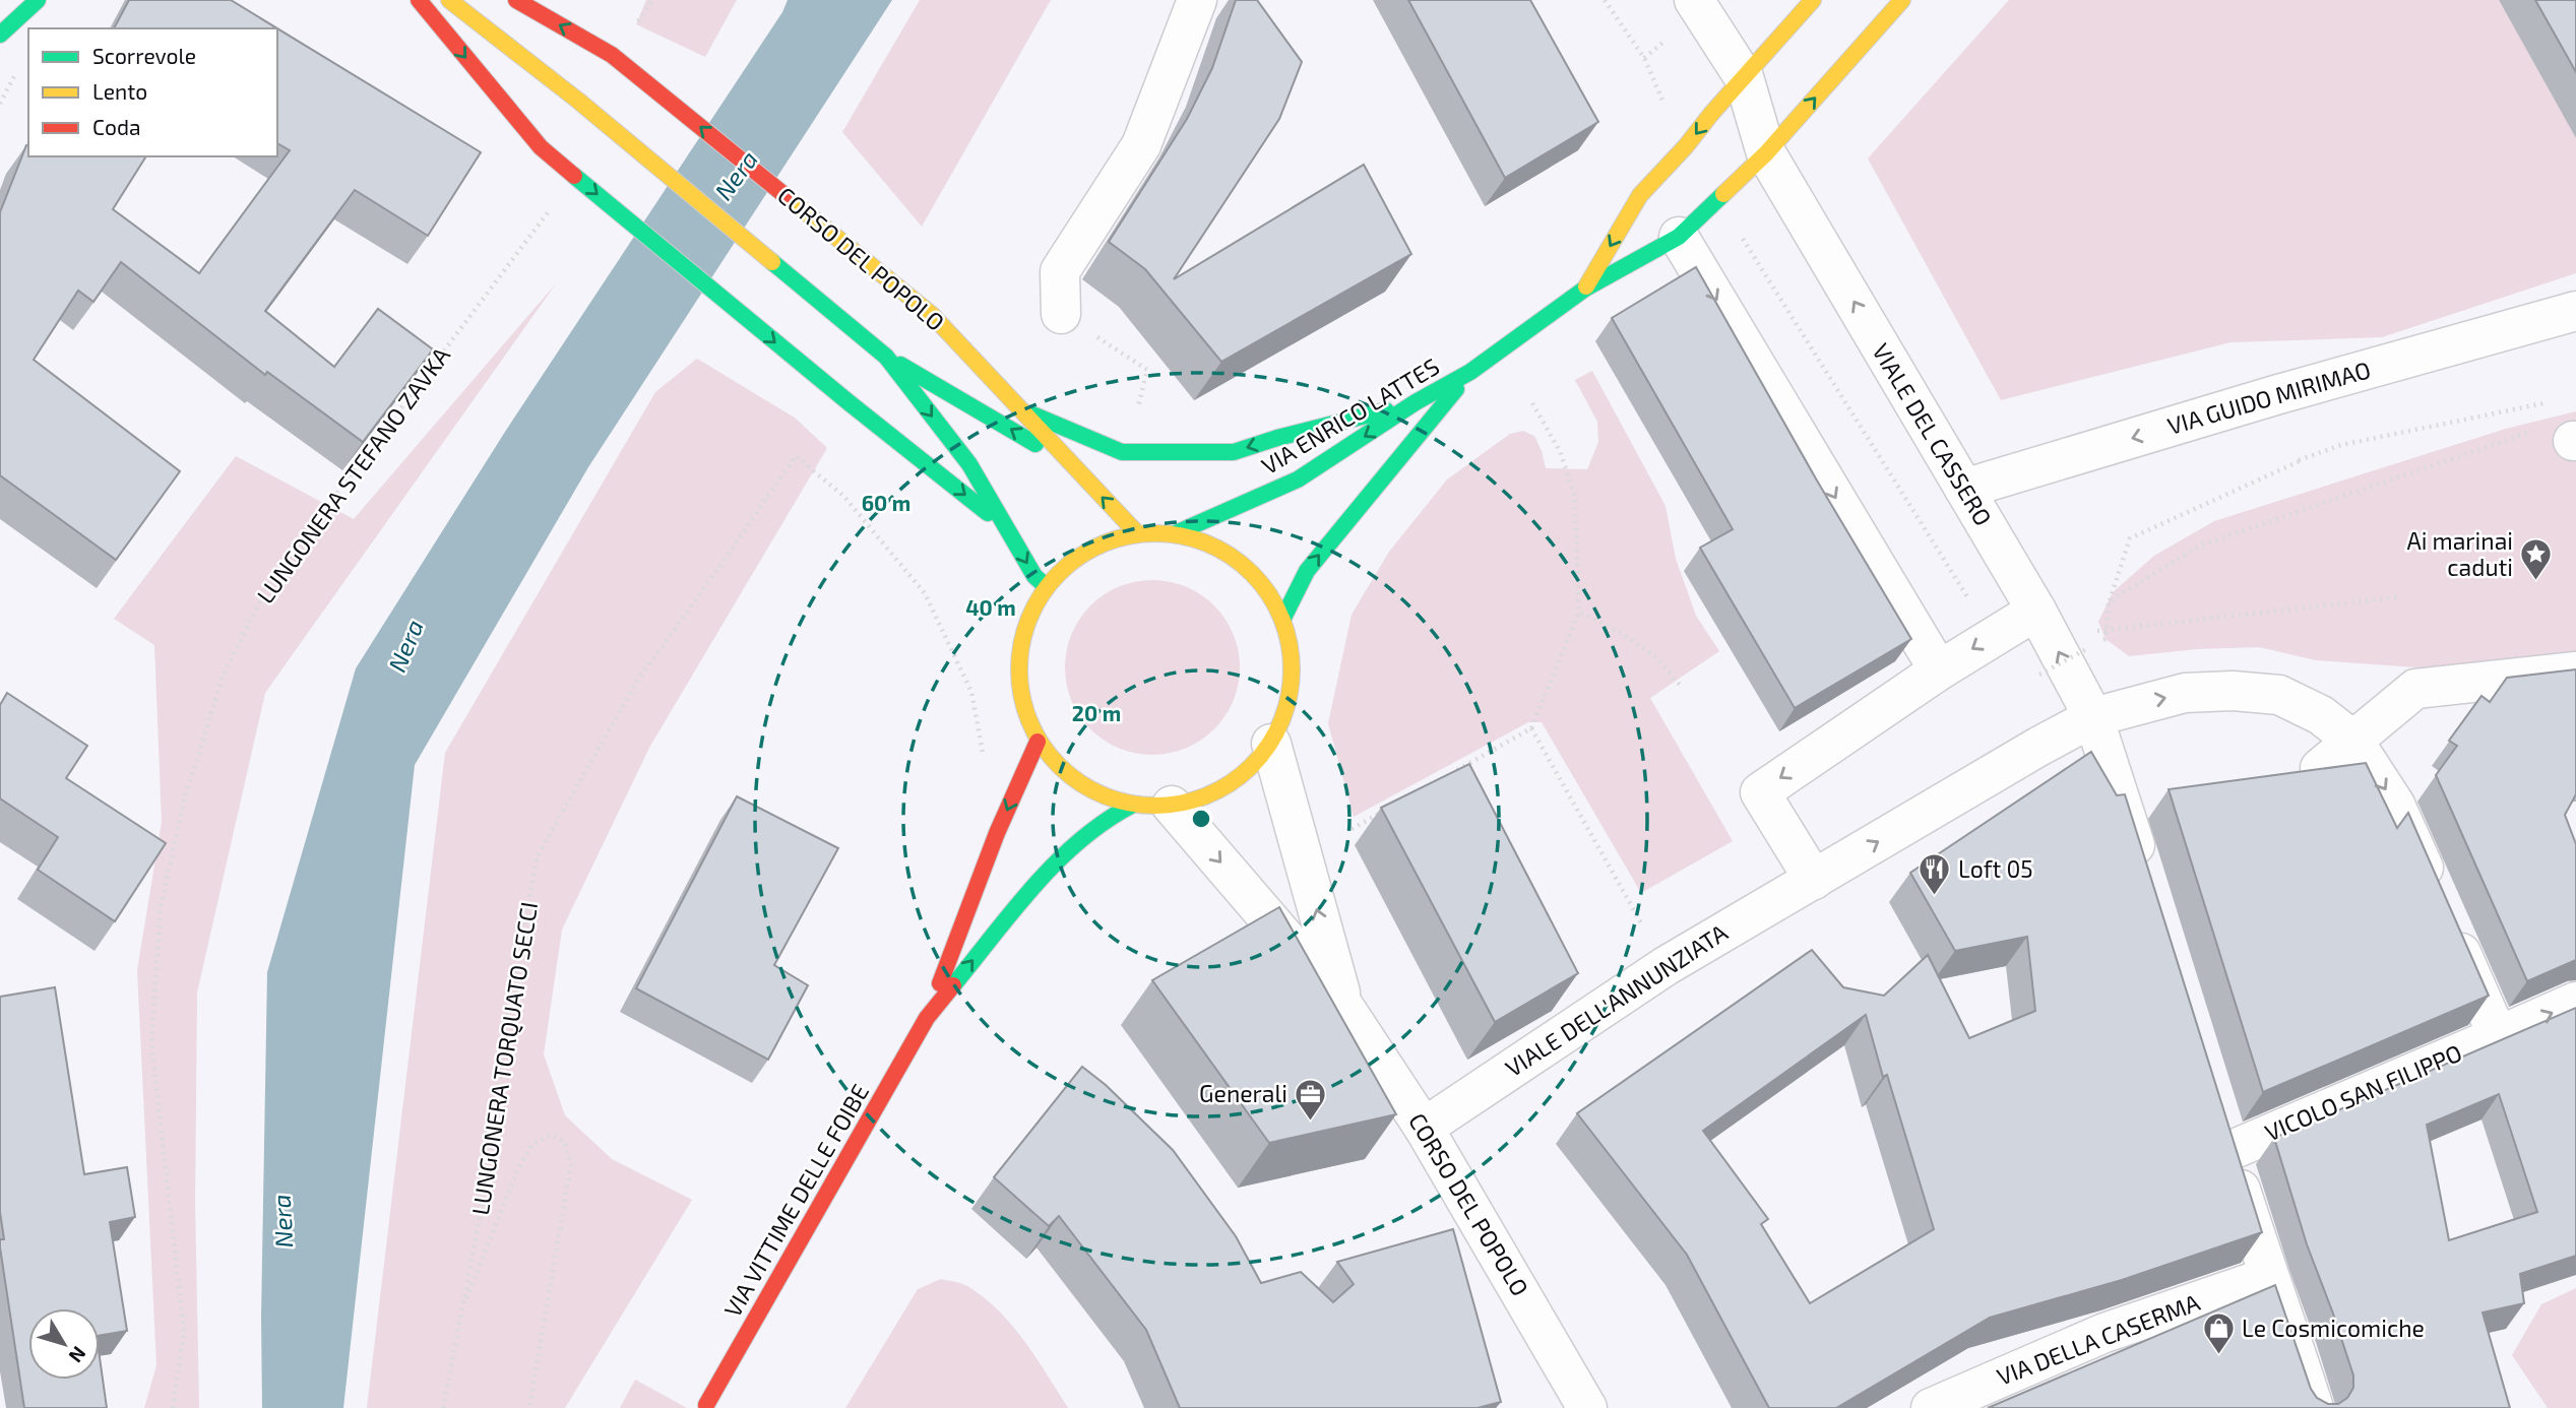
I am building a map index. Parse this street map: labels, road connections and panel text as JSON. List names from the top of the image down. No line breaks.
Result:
{"streets":{"street":["CORSO DEL POPOLO","VIA GUIDO MIRIMAO","VIA ENRICO LATTES","VIALE DEL CASSERO","VIALE DELL'ANNUNZIATA","VICOLO SAN FILIPPO","VIA VITTIME DELLE FOIBE","VIA DELLA CASERMA"],"path":["LUNGONERA STEFANO ZAVKA","LUNGONERA TORQUATO SECCI"]},"crossings":[["CORSO DEL POPOLO","VIALE DELL'ANNUNZIATA"],["VIA GUIDO MIRIMAO","VIALE DEL CASSERO"],["VIA ENRICO LATTES","VIALE DEL CASSERO"],["VIALE DEL CASSERO","VIALE DELL'ANNUNZIATA"],["VIALE DELL'ANNUNZIATA","VICOLO SAN FILIPPO"]],"water":["Nera"],"places":{"place":["Ai marinai caduti"],"restaurant":["Loft 05"],"office":["Generali"],"shop":["Le Cosmicomiche"]},"legend":["Scorrevole","Lento","Coda"],"north":"bottom right","rings":["60 m","40 m","20 m"]}
